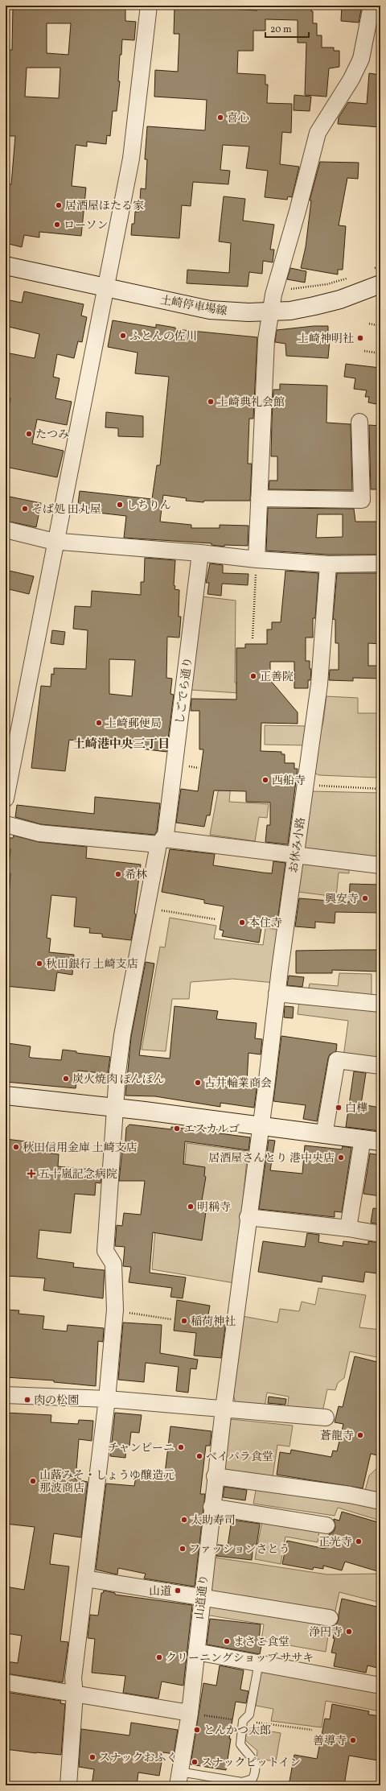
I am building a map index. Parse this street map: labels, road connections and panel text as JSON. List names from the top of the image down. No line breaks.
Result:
{"streets":{"main road":["土崎停車場線"],"street":["しごでら通り","お休み小路","山道通り"]},"crossings":[["お休み小路","山道通り"]],"districts":["土崎港中央三丁目"],"places":{"other":["喜心","居酒屋ほたる家","ローソン","ふとんの佐川","土崎神明社","土崎典礼会館","たつみ","しちりん","そば処 田丸屋","正善院","土崎郵便局","西船寺","希林","興安寺","本住寺","秋田銀行 土崎支店","炭火焼肉 ぽんぽん","古井輪業商会","白樺","エスカルゴ","秋田信用金庫 土崎支店","居酒屋さんとり 港中央店","明稱寺","稲荷神社","肉の松園","蒼龍寺","チャンピーニ","ベイパラ食堂","山蕗みそ・しょうゆ醸造元 那波商店","太助寿司","正光寺","ファッションさとう","山道","浄円寺","まさこ食堂","クリーニングショップ ササキ","とんかつ太郎","善導寺","スナックおふく","スナックピットイン"],"health":["五十嵐記念病院"]},"scale_bar":"20 m"}
